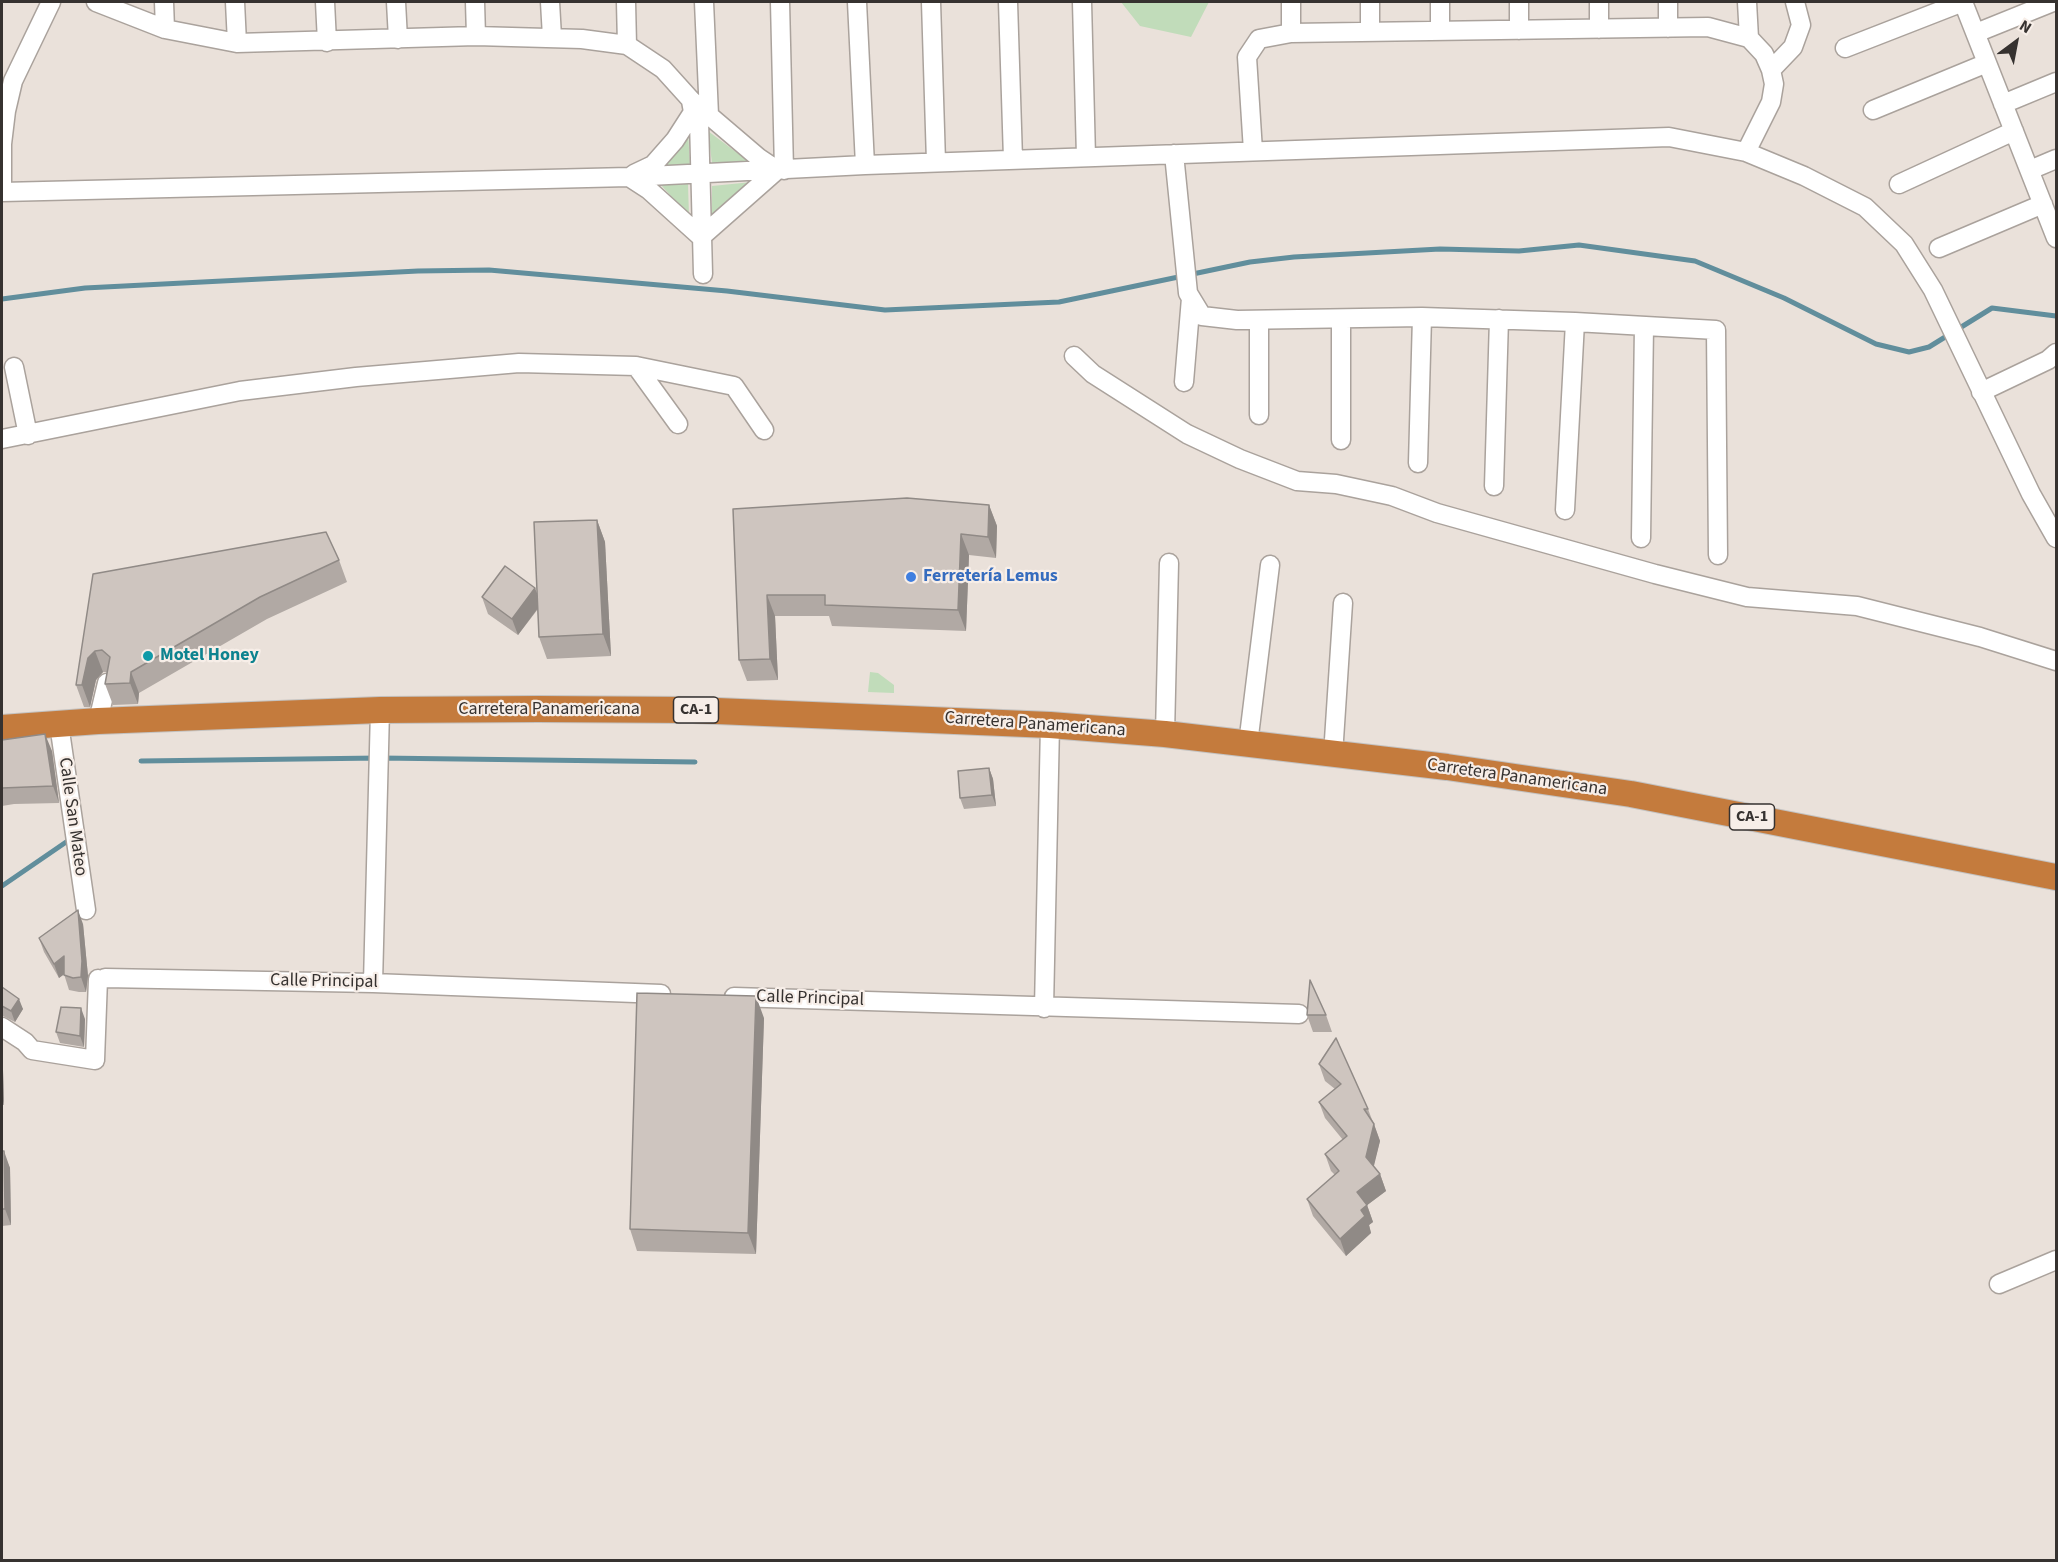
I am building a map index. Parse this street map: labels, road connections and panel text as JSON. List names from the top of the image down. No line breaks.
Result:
{"streets":{"highway":["Carretera Panamericana","CA-1"],"street":["Calle San Mateo","Calle Principal"]},"crossings":[["Carretera Panamericana","Calle San Mateo"]],"places":["Ferretería Lemus","Motel Honey"],"north":"top right"}
